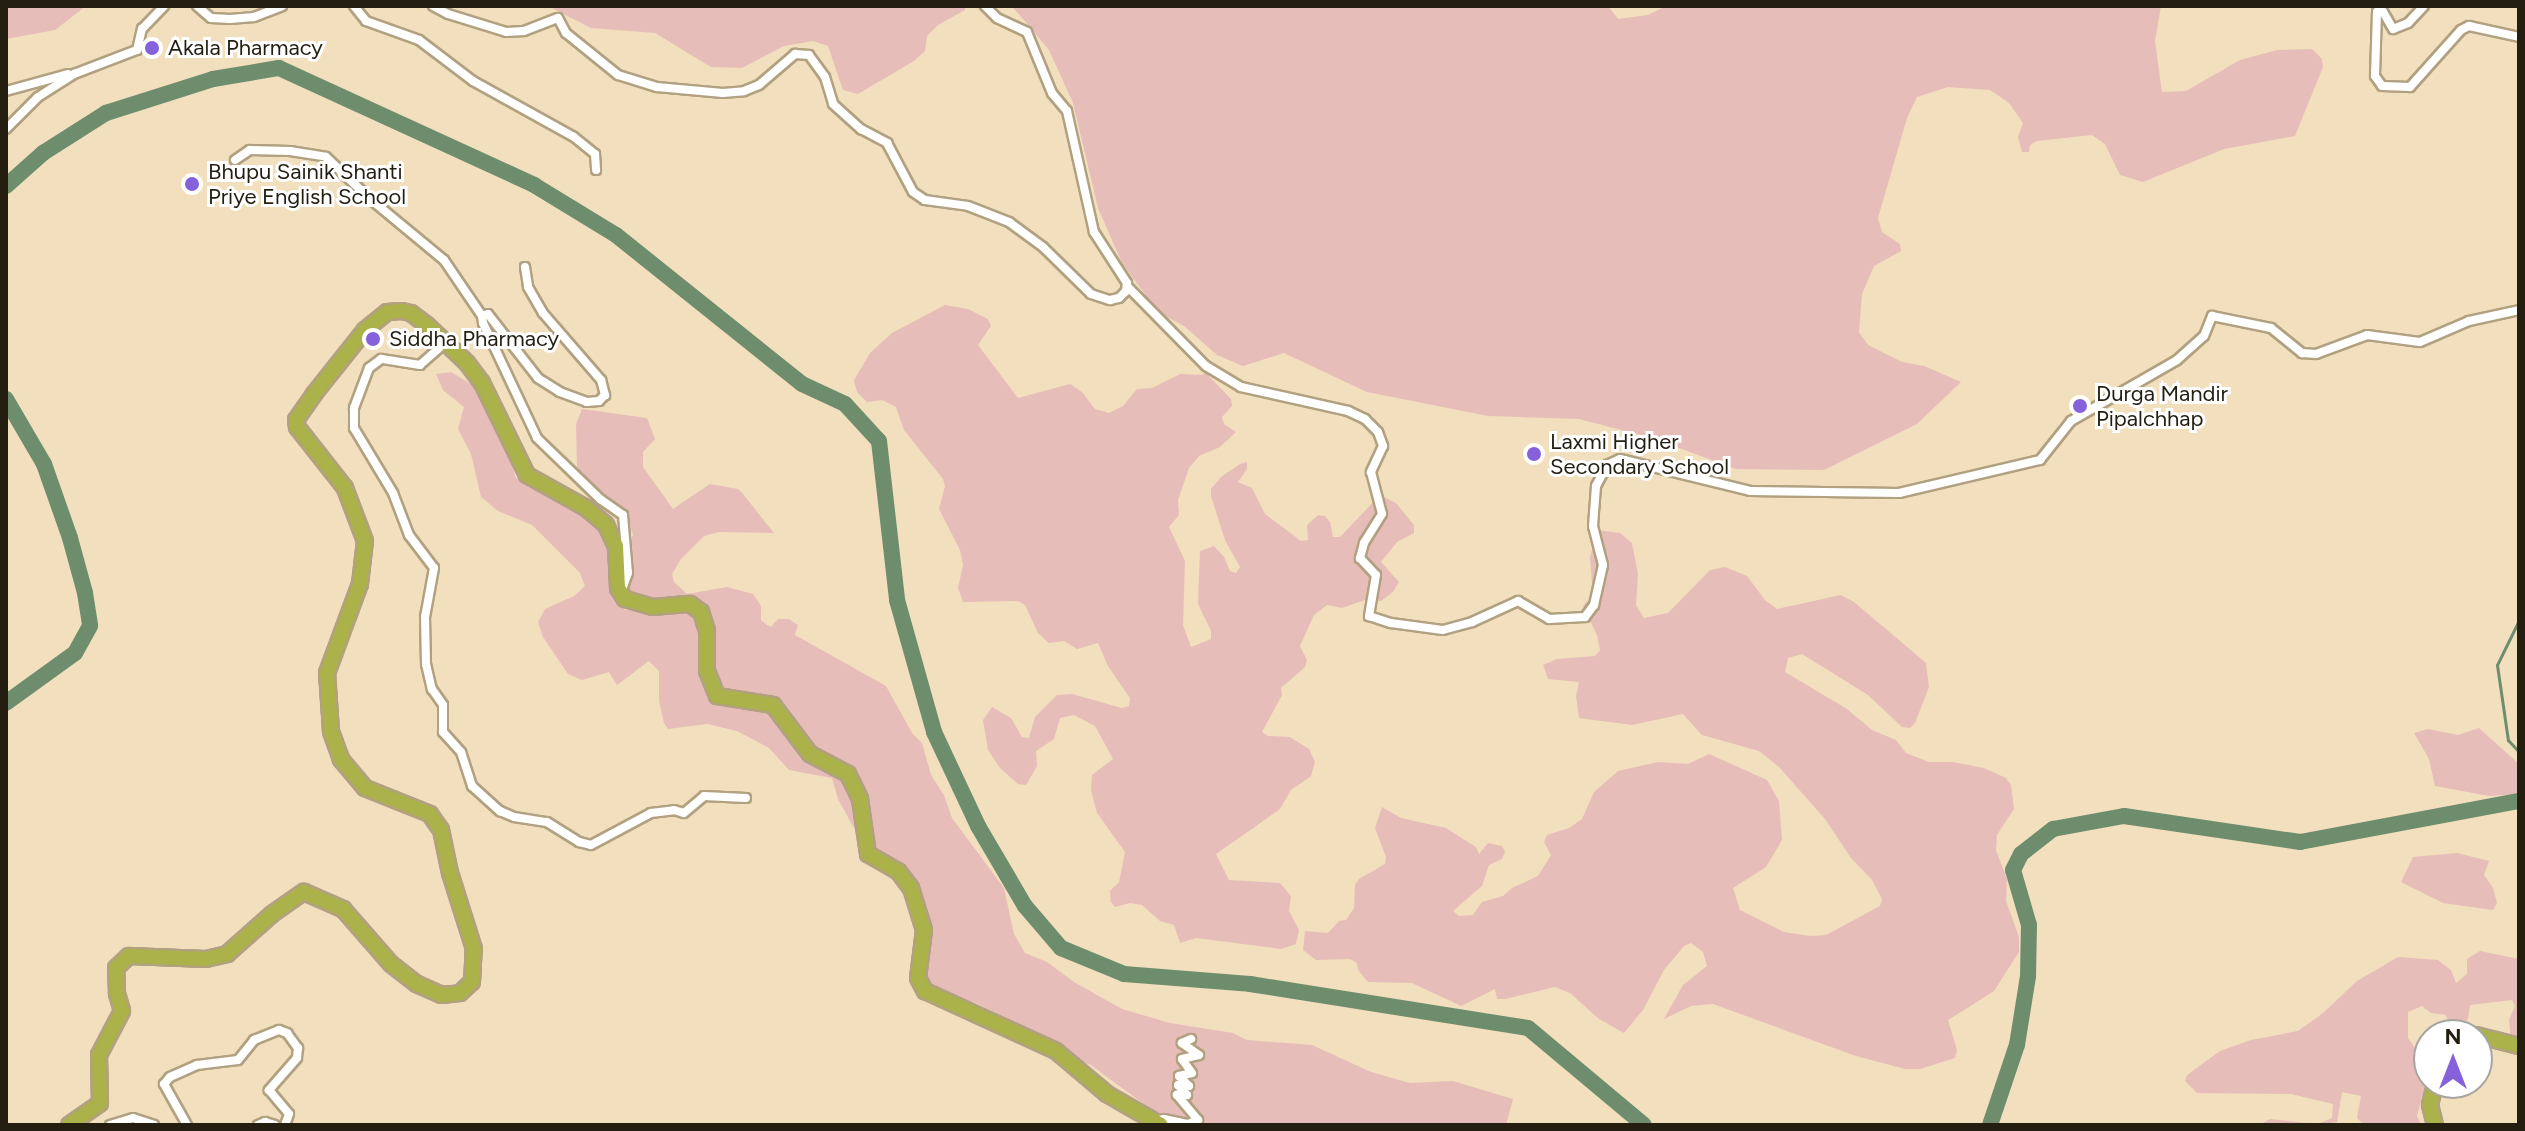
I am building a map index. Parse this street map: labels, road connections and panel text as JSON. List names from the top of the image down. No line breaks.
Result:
{"places":["Akala Pharmacy","Bhupu Sainik Shanti Priye English School","Siddha Pharmacy","Durga Mandir Pipalchhap","Laxmi Higher Secondary School"],"north":"top"}
